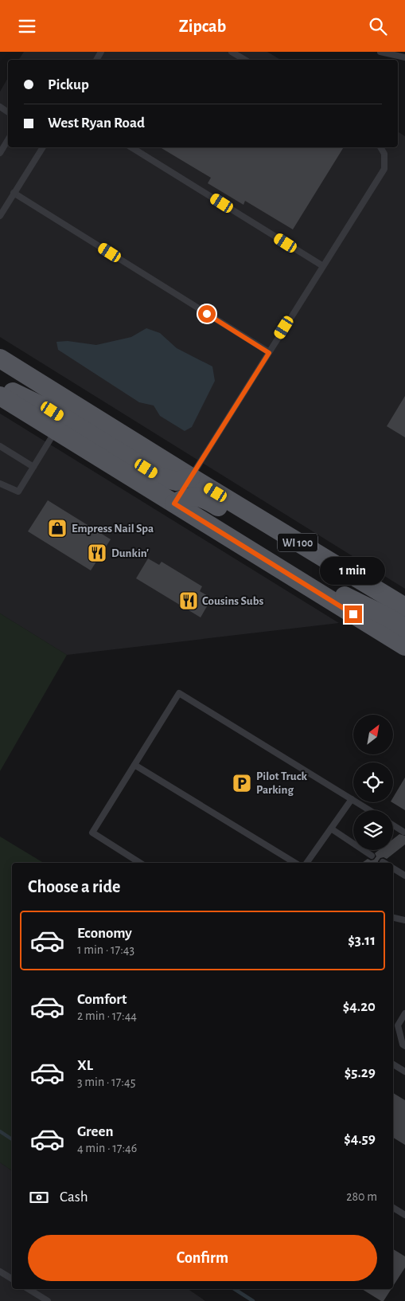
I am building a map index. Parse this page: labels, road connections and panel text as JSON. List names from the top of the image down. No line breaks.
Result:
{"streets":{"main road":["WI 100"]},"places":{"shop":["Empress Nail Spa"],"restaurant":["Dunkin'","Cousins Subs"],"parking":["Pilot Truck Parking"]},"north":"top right","page":{"header":"Zipcab","banner":["Pickup","West Ryan Road"],"bubble":"1 min","heading":"Choose a ride","list":[{"name":"Economy","note":"1 min · 17:43","value":"$3.11"},{"name":"Comfort","note":"2 min · 17:44","value":"$4.20"},{"name":"XL","note":"3 min · 17:45","value":"$5.29"},{"name":"Green","note":"4 min · 17:46","value":"$4.59"}],"pay":["Cash","280 m"],"buttons":"Confirm"}}
